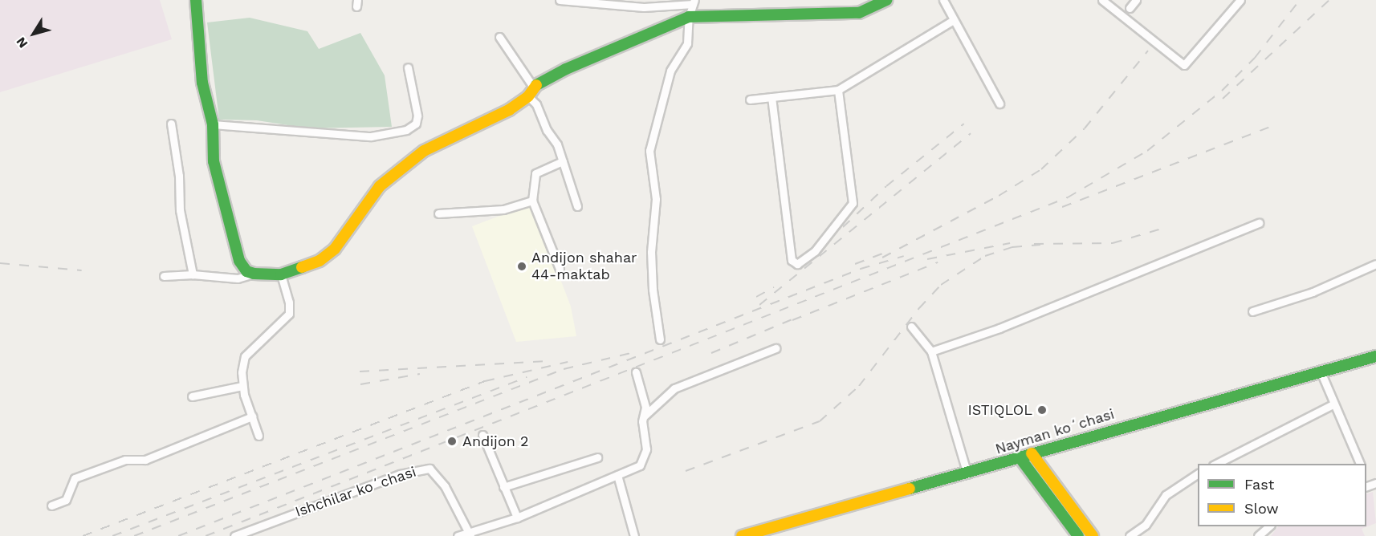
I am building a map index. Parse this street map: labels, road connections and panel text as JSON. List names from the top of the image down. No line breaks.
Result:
{"streets":{"street":["Nayman koʻchasi","Ishchilar koʻchasi"]},"places":["Andijon shahar 44-maktab","ISTIQLOL","Andijon 2"],"legend":["Fast","Slow"],"north":"bottom left"}
